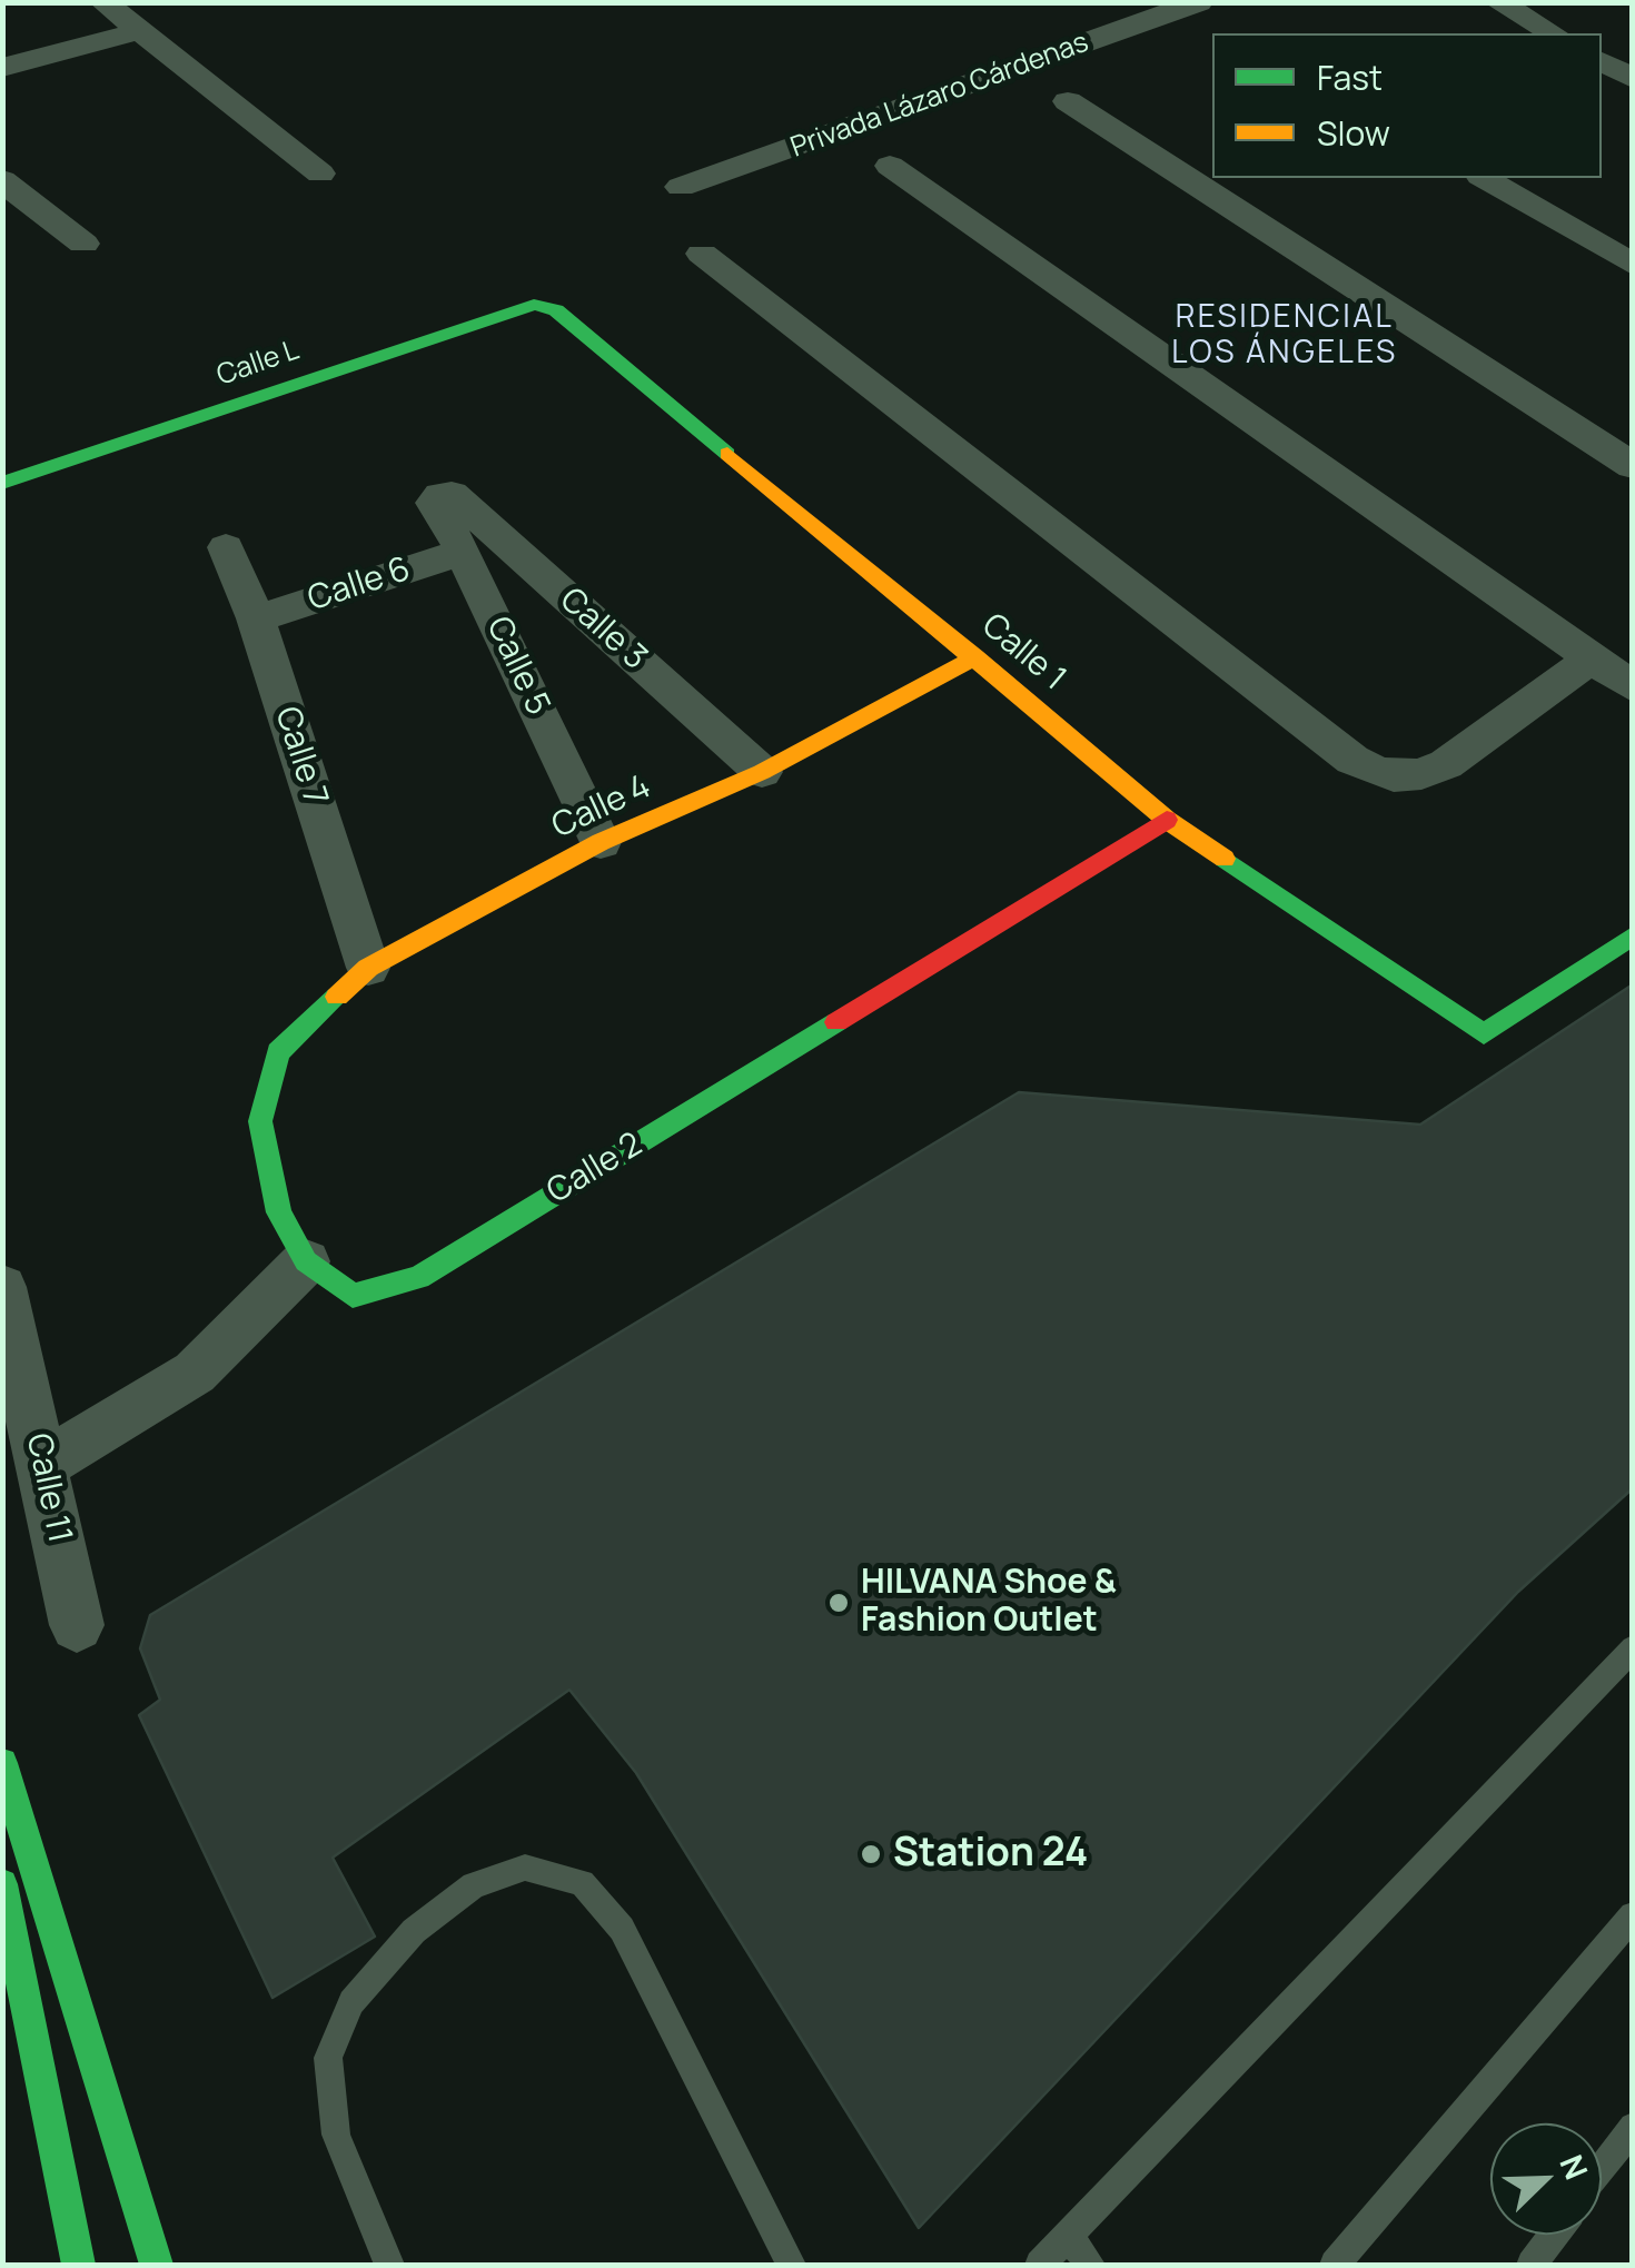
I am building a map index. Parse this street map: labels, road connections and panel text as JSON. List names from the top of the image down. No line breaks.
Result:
{"streets":{"main road":["Calle L","Calle 1","Calle 4","Calle 2"],"street":["Privada Lázaro Cárdenas","Calle 6","Calle 3","Calle 5","Calle 7","Calle 11"]},"crossings":[["Calle L","Calle 1"],["Calle 6","Calle 5"],["Calle 6","Calle 7"],["Calle 3","Calle 5"],["Calle 3","Calle 4"],["Calle 1","Calle 4"],["Calle 1","Calle 2"],["Calle 5","Calle 4"],["Calle 7","Calle 4"],["Calle 4","Calle 2"]],"districts":["RESIDENCIAL LOS ÁNGELES"],"places":["HILVANA Shoe & Fashion Outlet","Station 24"],"legend":["Fast","Slow"],"north":"top right"}
